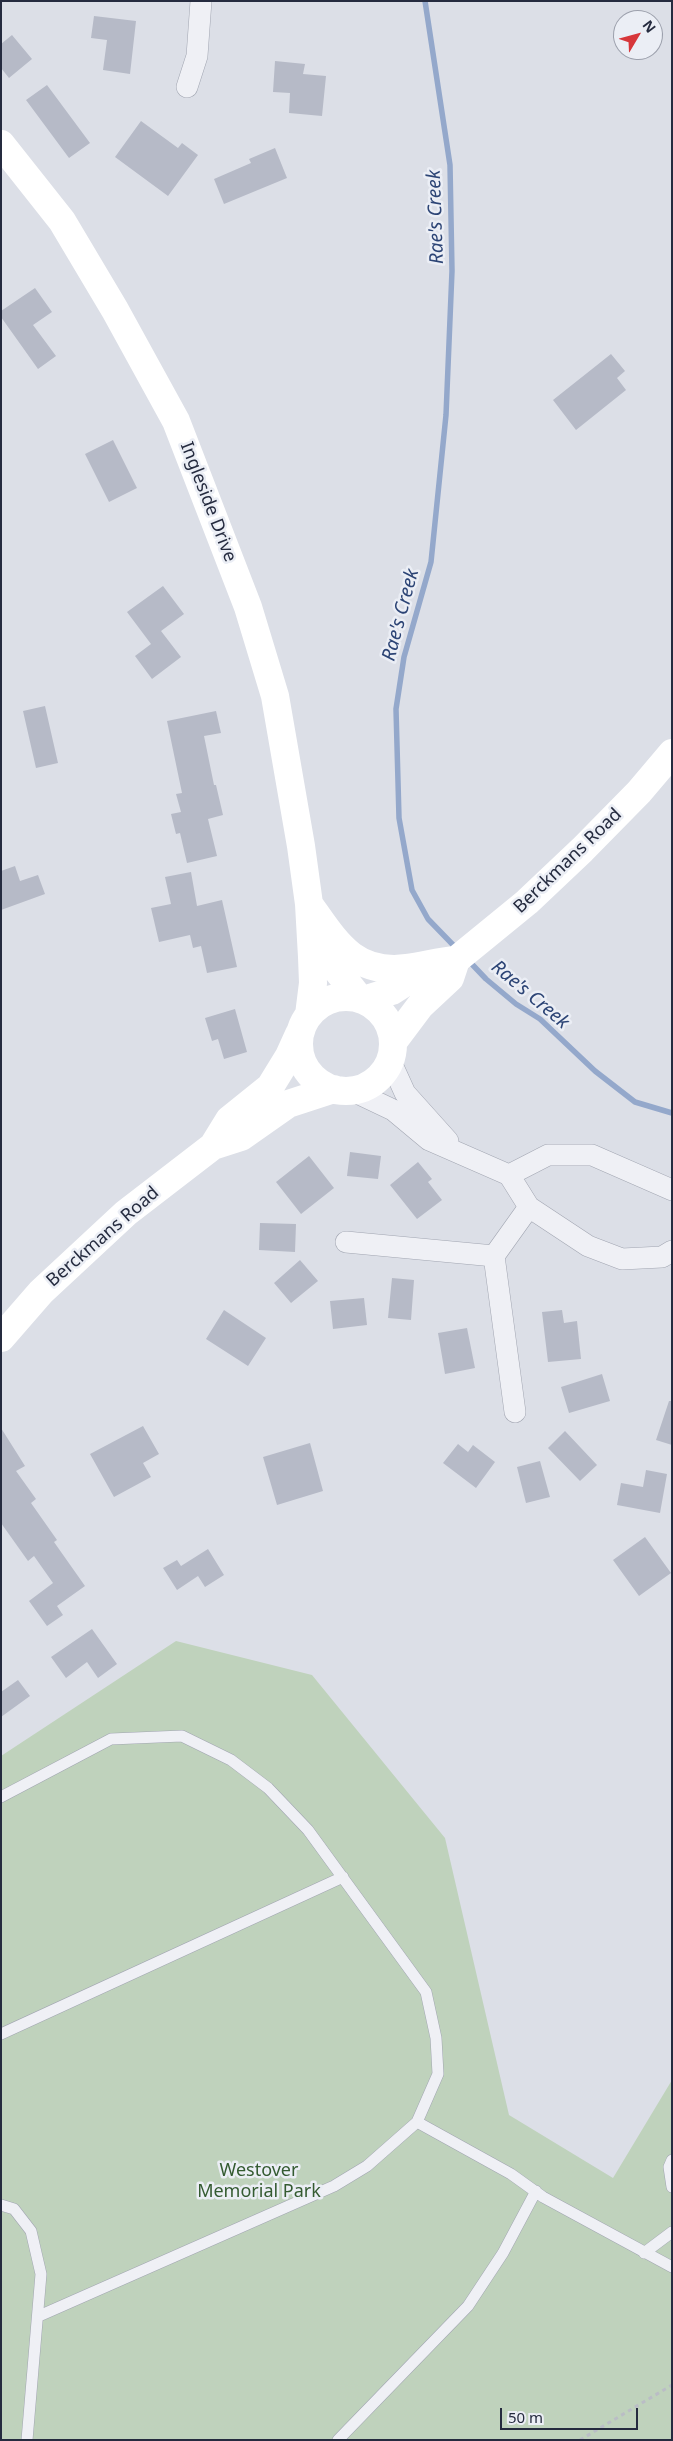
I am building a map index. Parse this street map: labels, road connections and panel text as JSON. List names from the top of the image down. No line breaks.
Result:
{"streets":{"main road":["Ingleside Drive","Berckmans Road"]},"crossings":[["Ingleside Drive","Berckmans Road"]],"water":["Rae's Creek"],"parks":["Westover Memorial Park"],"scale_bar":"50 m","north":"top right"}
